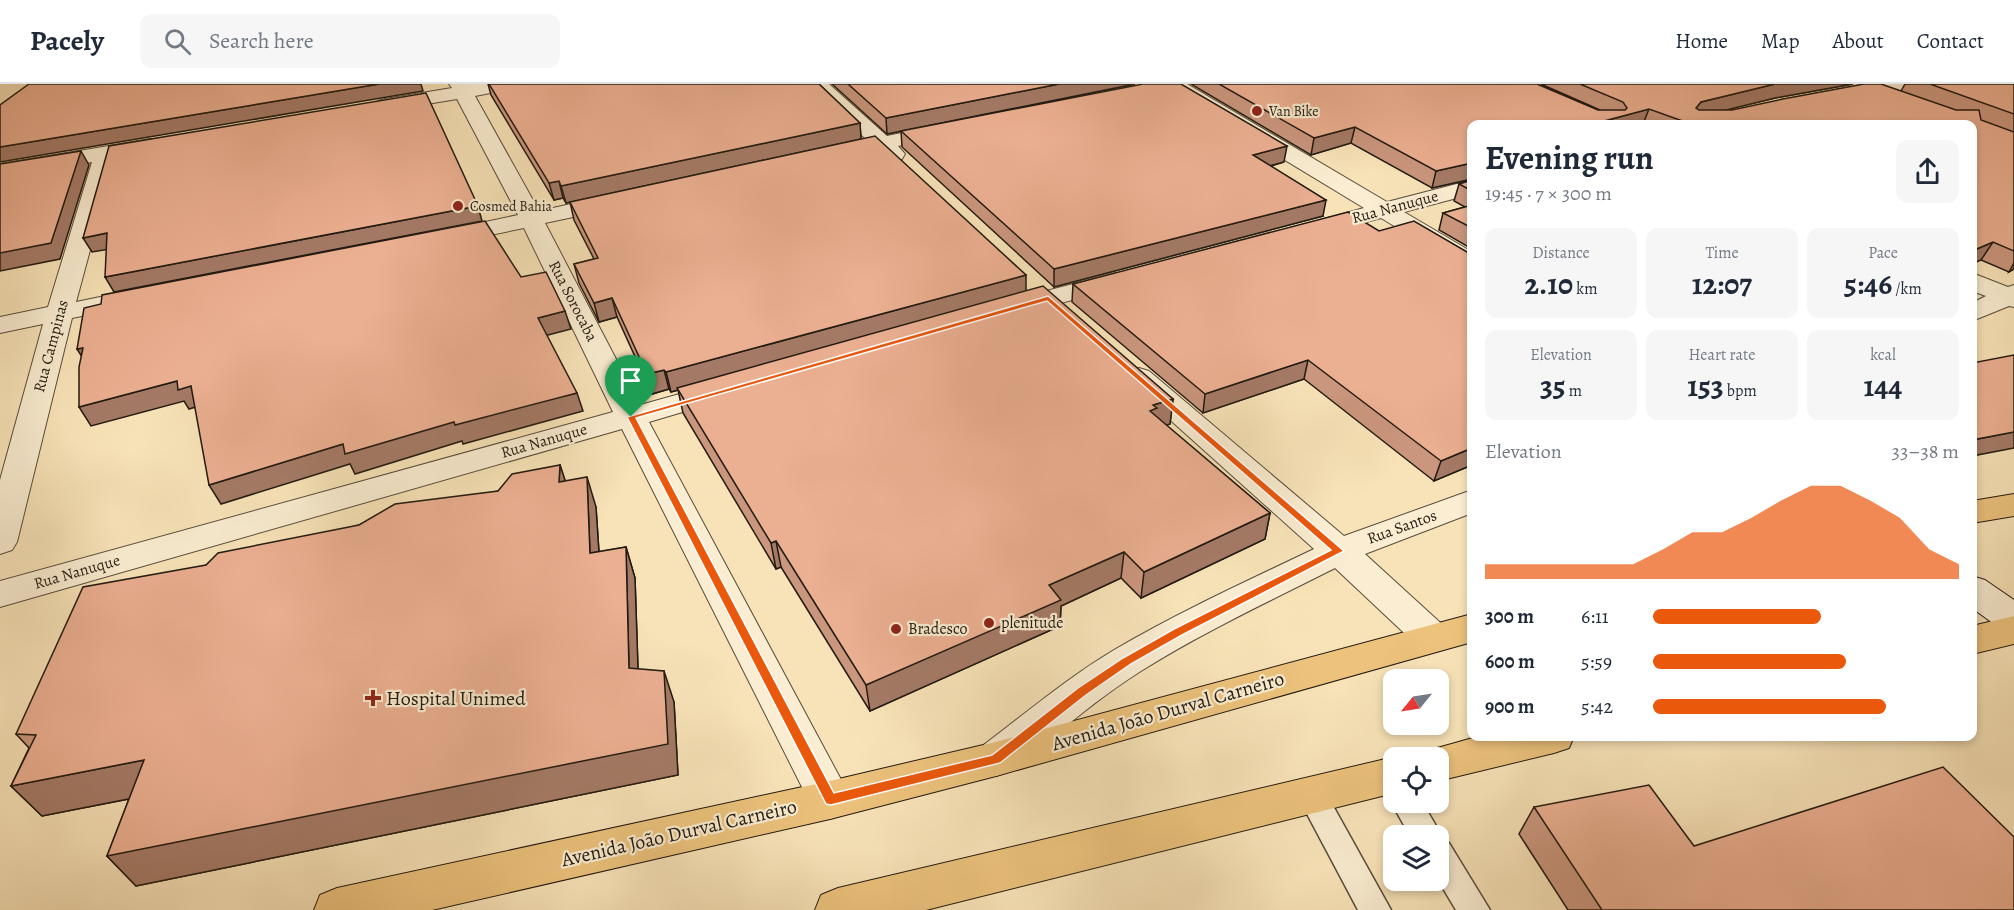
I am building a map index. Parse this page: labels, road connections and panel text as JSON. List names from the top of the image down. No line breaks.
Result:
{"streets":{"main road":["Avenida João Durval Carneiro"],"street":["Rua Nanuque","Rua Sorocaba","Rua Campinas","Rua Santos"]},"crossings":[["Rua Nanuque","Rua Sorocaba"],["Rua Sorocaba","Avenida João Durval Carneiro"],["Rua Santos","Avenida João Durval Carneiro"]],"places":{"other":["Van Bike","Cosmed Bahia","plenitude","Bradesco"],"health":["Hospital Unimed"]},"north":"bottom left","page":{"header":"Pacely","search":"Search here","nav":["Home","Map","About","Contact"],"heading":["Evening run","19:45 · 7 × 300 m"],"stats":[["Distance","2.10 km"],["Time","12:07"],["Pace","5:46 /km"],["Elevation","35 m"],["Heart rate","153 bpm"],["kcal","144"]],"chart":["Elevation","33–38 m"],"list":[{"name":"300 m","note":"6:11"},{"name":"600 m","note":"5:59"},{"name":"900 m","note":"5:42"}]}}
